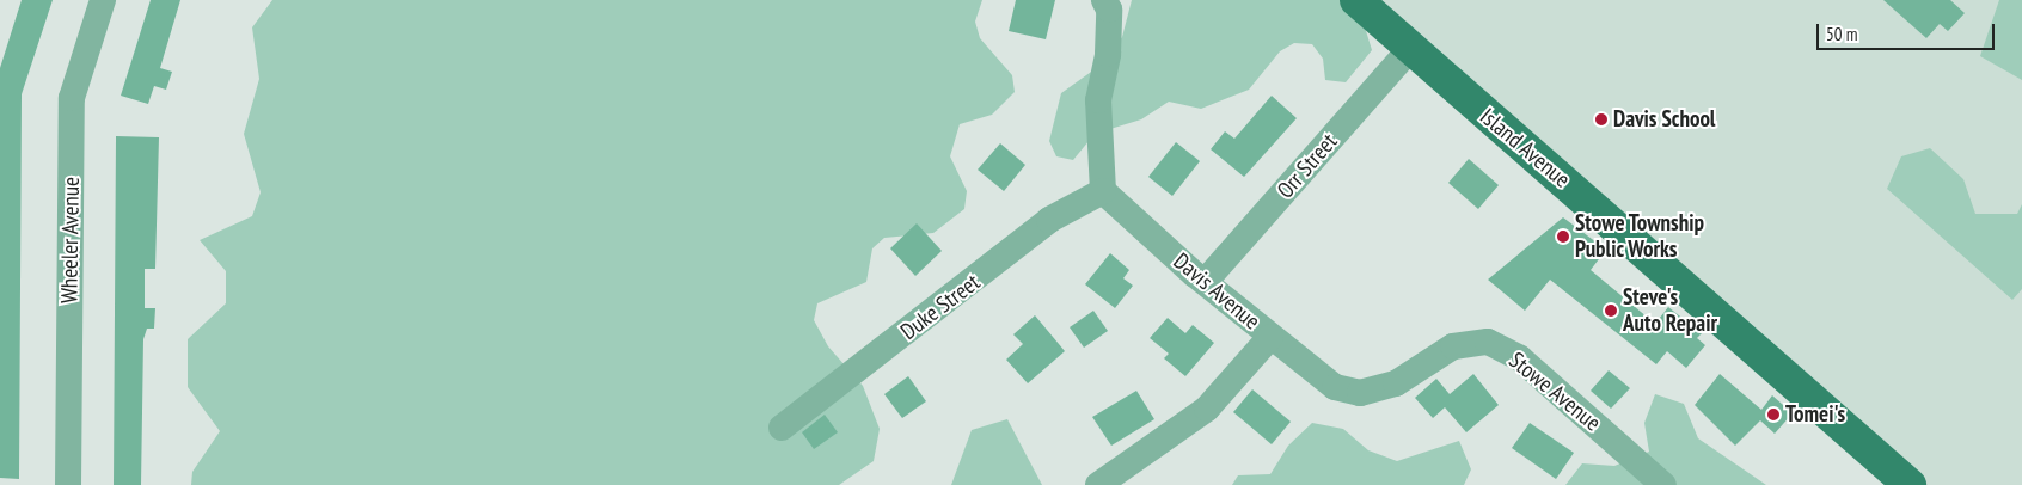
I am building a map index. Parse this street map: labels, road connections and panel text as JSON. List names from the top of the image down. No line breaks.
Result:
{"streets":{"main road":["Island Avenue"],"street":["Orr Street","Wheeler Avenue","Davis Avenue","Duke Street","Stowe Avenue"]},"crossings":[["Island Avenue","Orr Street"],["Orr Street","Davis Avenue"],["Davis Avenue","Duke Street"],["Davis Avenue","Stowe Avenue"]],"places":["Davis School","Stowe Township Public Works","Steve's Auto Repair","Tomei's"],"scale_bar":"50 m"}
